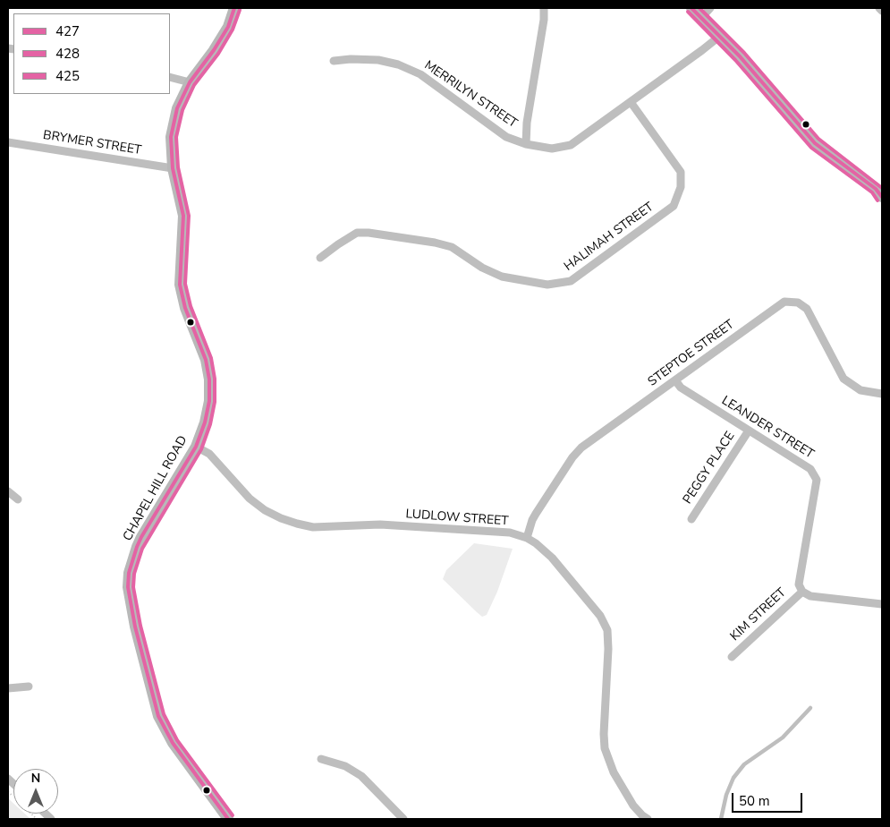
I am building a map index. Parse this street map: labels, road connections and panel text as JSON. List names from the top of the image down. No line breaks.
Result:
{"streets":{"main road":["CHAPEL HILL ROAD"],"street":["MERRILYN STREET","BRYMER STREET","HALIMAH STREET","STEPTOE STREET","LEANDER STREET","PEGGY PLACE","LUDLOW STREET","KIM STREET"]},"crossings":[["MERRILYN STREET","HALIMAH STREET"],["BRYMER STREET","CHAPEL HILL ROAD"],["STEPTOE STREET","LEANDER STREET"],["STEPTOE STREET","LUDLOW STREET"],["LEANDER STREET","PEGGY PLACE"],["LEANDER STREET","KIM STREET"],["CHAPEL HILL ROAD","LUDLOW STREET"]],"lines":["transit line 427","transit line 425","transit line 428"],"legend":["427","428","425"],"scale_bar":"50 m","north":"top"}
